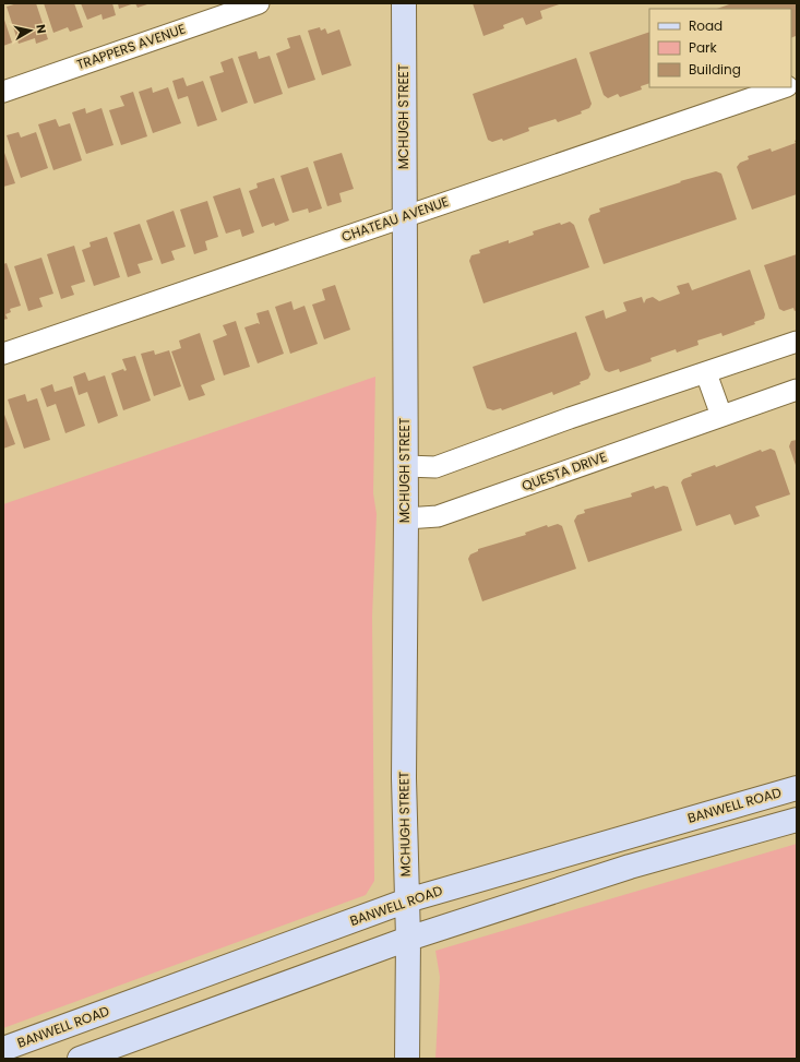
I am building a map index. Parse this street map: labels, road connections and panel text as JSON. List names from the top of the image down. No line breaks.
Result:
{"streets":{"main road":["MCHUGH STREET","BANWELL ROAD"],"street":["TRAPPERS AVENUE","CHATEAU AVENUE","QUESTA DRIVE"]},"crossings":[["MCHUGH STREET","CHATEAU AVENUE"],["MCHUGH STREET","QUESTA DRIVE"],["MCHUGH STREET","BANWELL ROAD"]],"legend":["Road","Park","Building"],"north":"right"}
